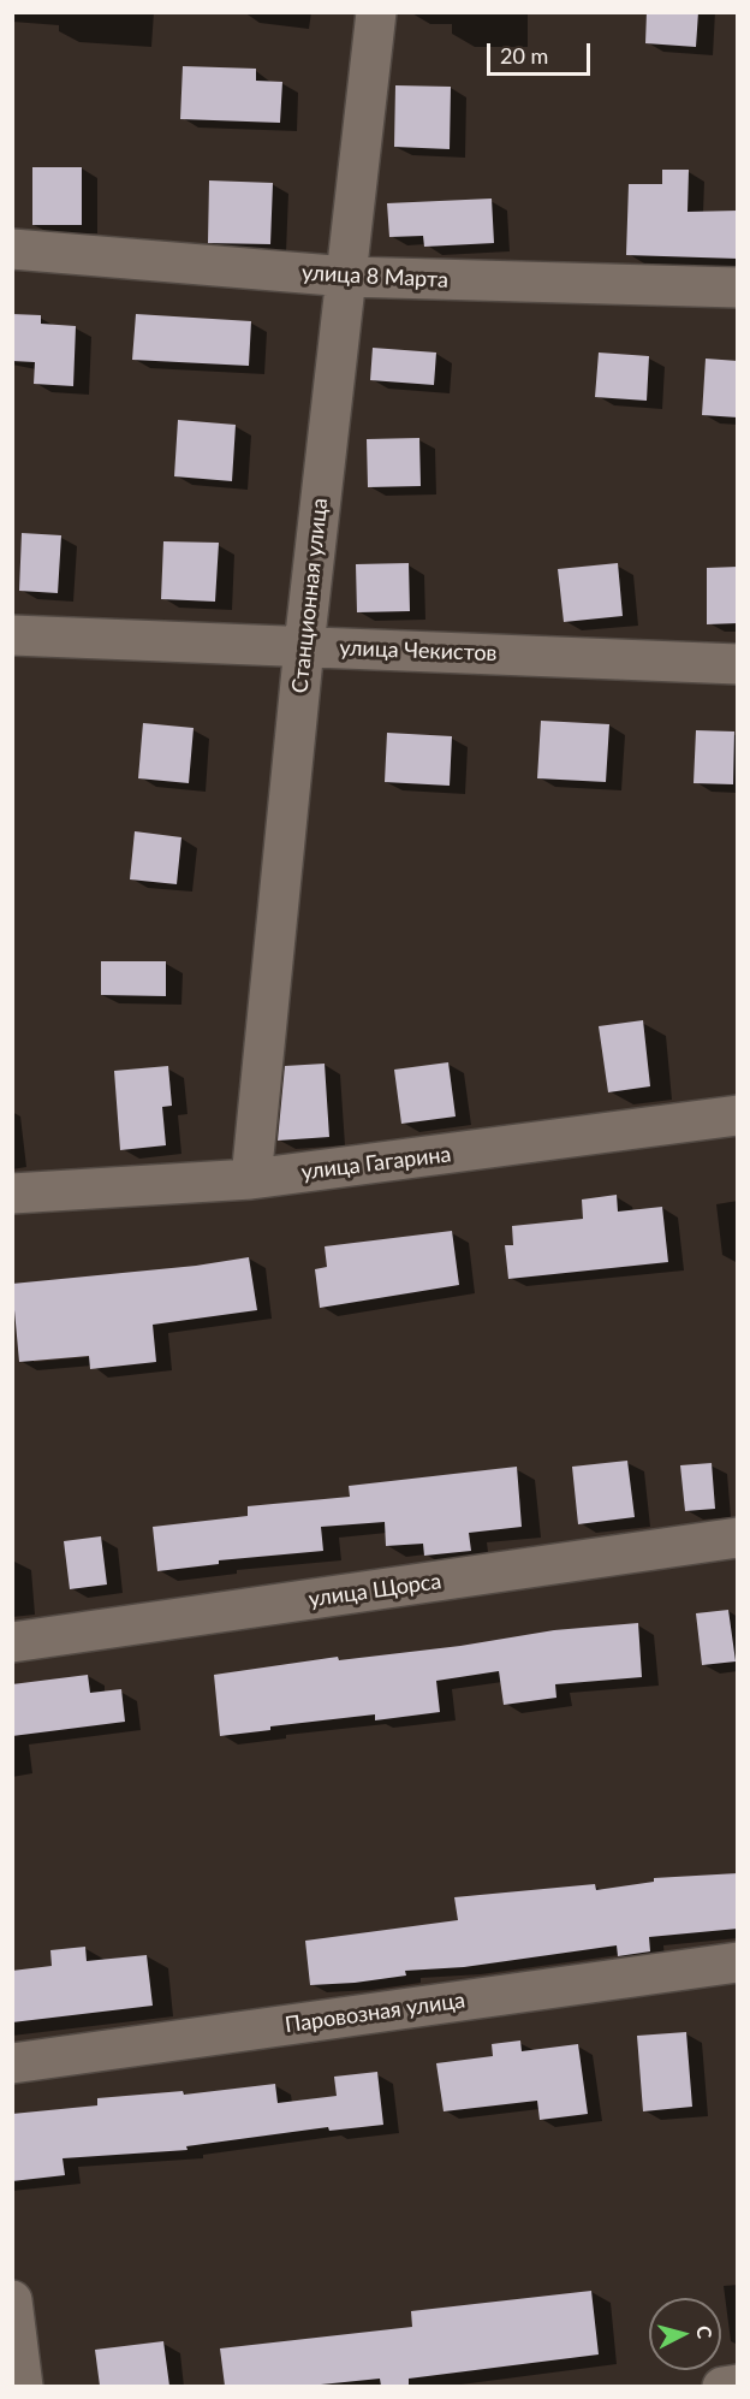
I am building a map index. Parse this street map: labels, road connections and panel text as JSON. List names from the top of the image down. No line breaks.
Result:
{"streets":{"street":["улица 8 Марта","Станционная улица","улица Чекистов","улица Гагарина","улица Щорса","Паровозная улица"]},"crossings":[["улица 8 Марта","Станционная улица"],["Станционная улица","улица Чекистов"],["Станционная улица","улица Гагарина"]],"scale_bar":"20 m","north":"right"}
